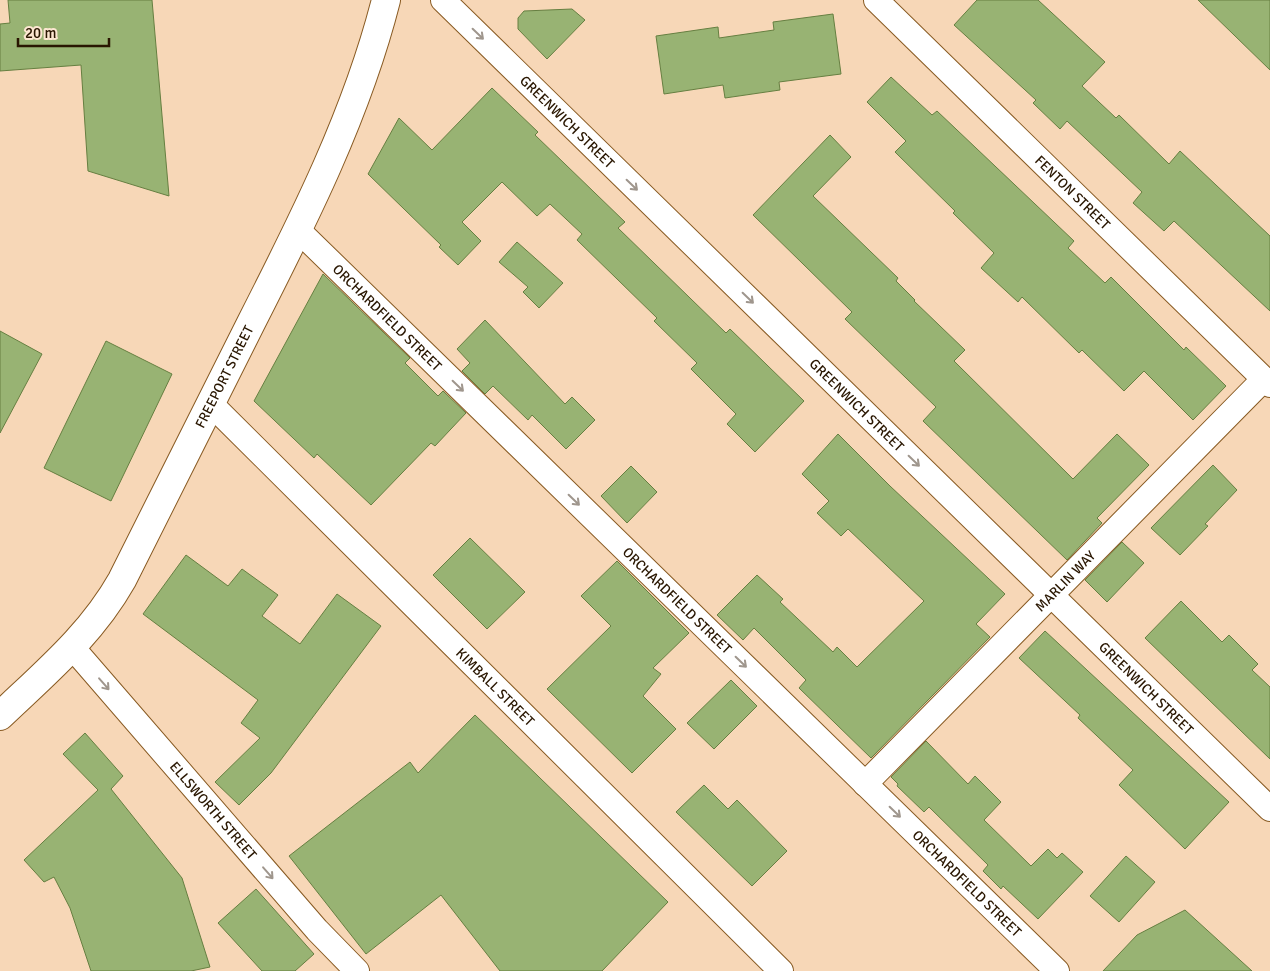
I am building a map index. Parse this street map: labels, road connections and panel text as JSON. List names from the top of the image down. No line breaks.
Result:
{"streets":{"main road":["FREEPORT STREET"],"street":["GREENWICH STREET","FENTON STREET","ORCHARDFIELD STREET","MARLIN WAY","KIMBALL STREET","ELLSWORTH STREET"]},"crossings":[["GREENWICH STREET","MARLIN WAY"],["FENTON STREET","MARLIN WAY"],["ORCHARDFIELD STREET","FREEPORT STREET"],["ORCHARDFIELD STREET","MARLIN WAY"],["FREEPORT STREET","KIMBALL STREET"],["FREEPORT STREET","ELLSWORTH STREET"]],"one_way":["GREENWICH STREET","ORCHARDFIELD STREET","ELLSWORTH STREET"],"scale_bar":"20 m"}
